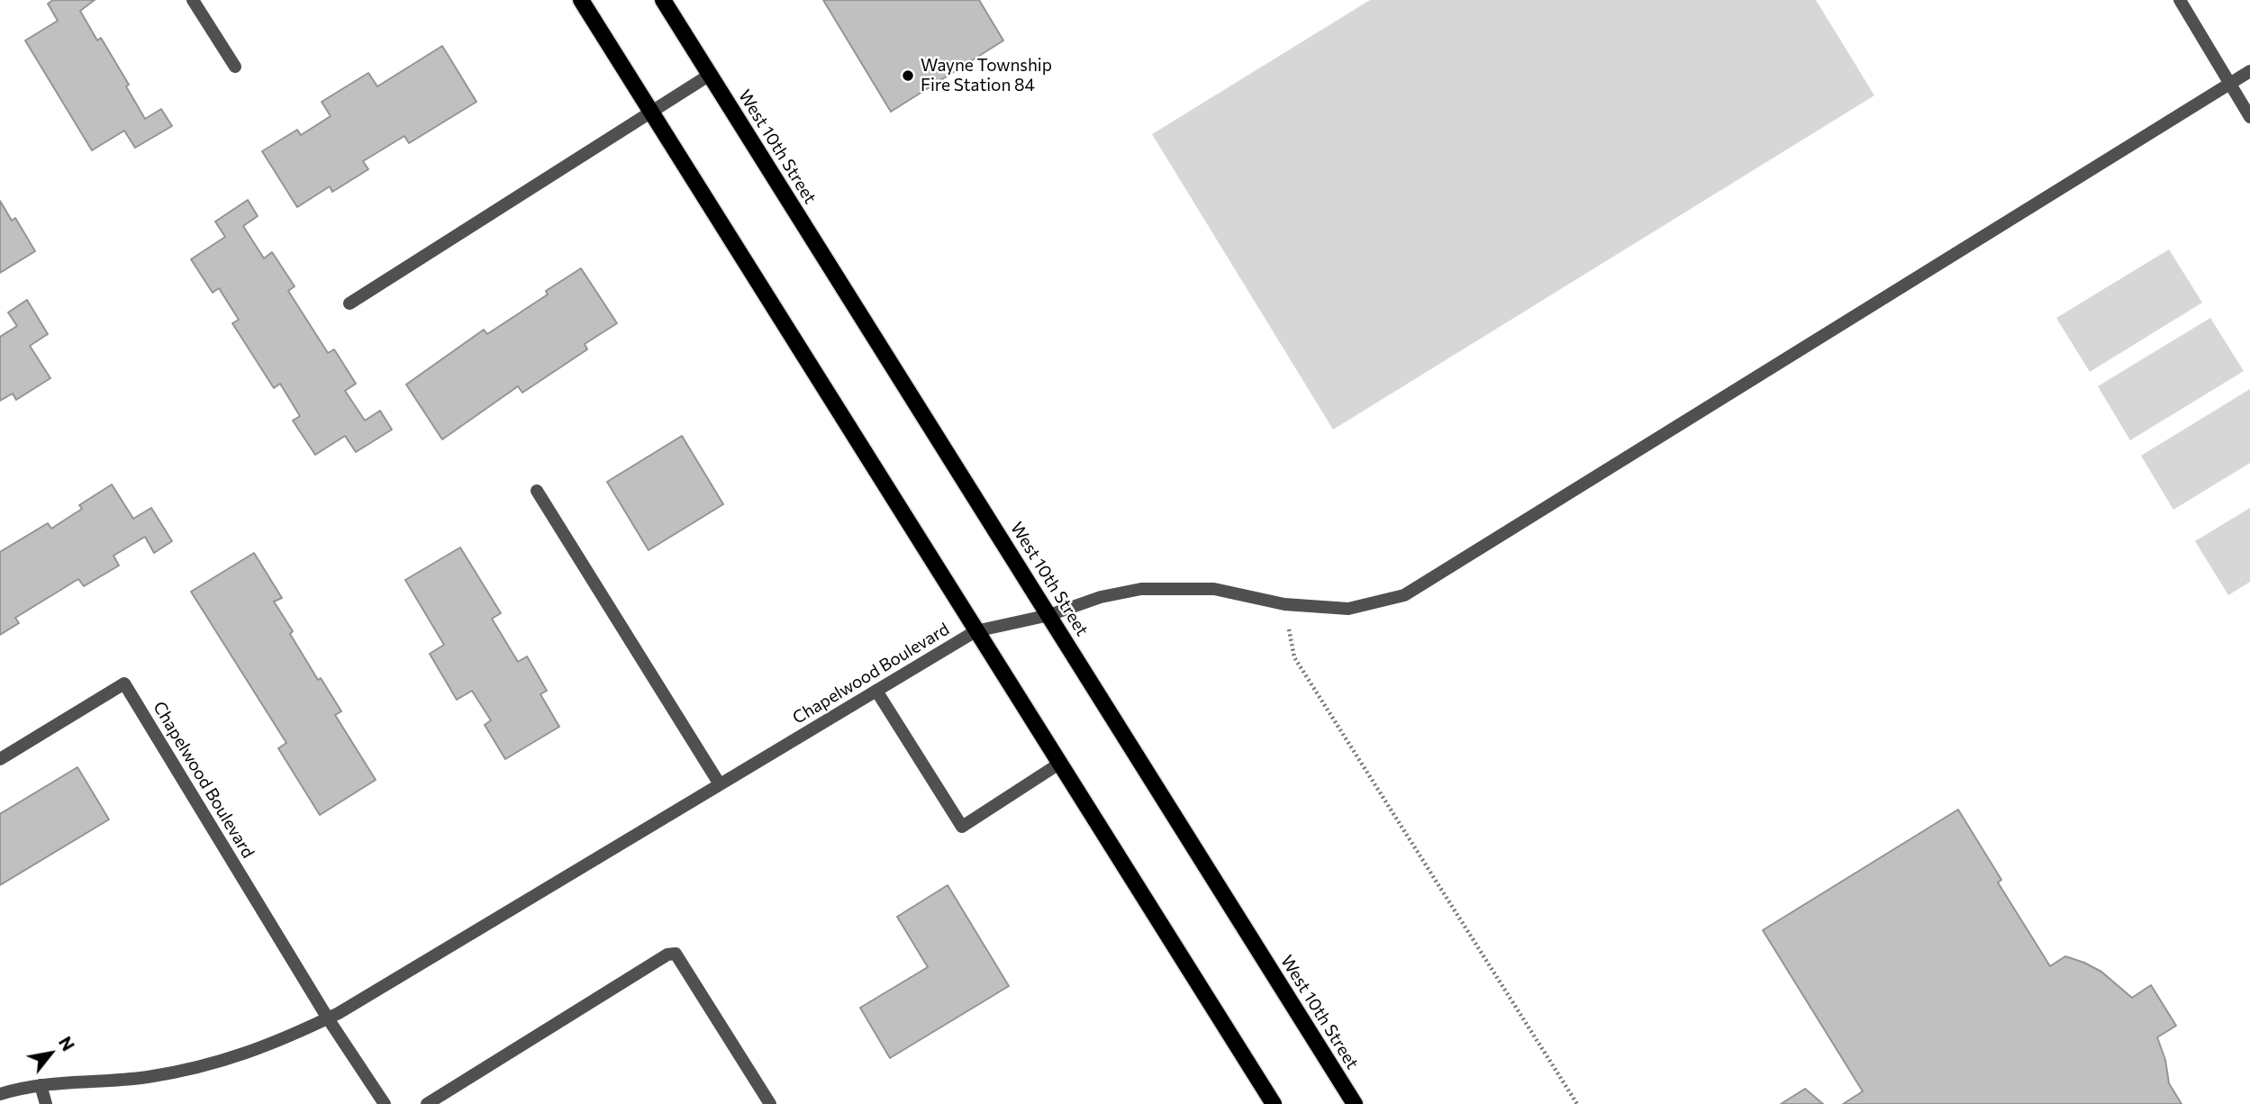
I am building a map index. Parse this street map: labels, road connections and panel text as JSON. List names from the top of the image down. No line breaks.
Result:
{"streets":{"main road":["West 10th Street"],"street":["Chapelwood Boulevard"]},"crossings":[["West 10th Street","Chapelwood Boulevard"]],"places":["Wayne Township Fire Station 84"],"north":"top right"}
